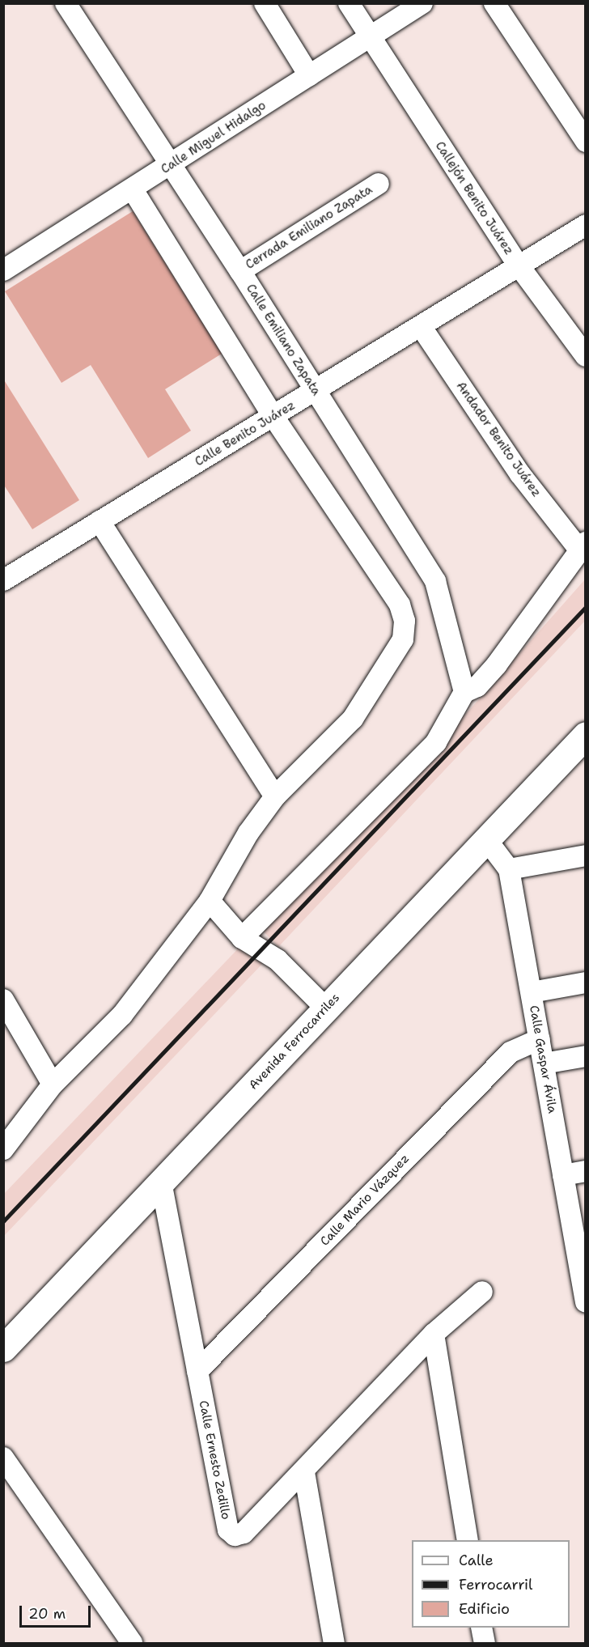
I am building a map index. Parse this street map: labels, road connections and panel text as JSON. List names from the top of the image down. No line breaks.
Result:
{"streets":{"street":["Calle Miguel Hidalgo","Callejón Benito Juárez","Cerrada Emiliano Zapata","Calle Emiliano Zapata","Calle Benito Juárez","Andador Benito Juárez","Avenida Ferrocarriles","Calle Gaspar Ávila","Calle Mario Vázquez","Calle Ernesto Zedillo"]},"crossings":[["Calle Miguel Hidalgo","Callejón Benito Juárez"],["Calle Miguel Hidalgo","Calle Emiliano Zapata"],["Callejón Benito Juárez","Calle Benito Juárez"],["Cerrada Emiliano Zapata","Calle Emiliano Zapata"],["Calle Emiliano Zapata","Calle Benito Juárez"],["Calle Benito Juárez","Andador Benito Juárez"],["Avenida Ferrocarriles","Calle Gaspar Ávila"],["Avenida Ferrocarriles","Calle Ernesto Zedillo"],["Calle Gaspar Ávila","Calle Mario Vázquez"],["Calle Mario Vázquez","Calle Ernesto Zedillo"]],"legend":["Calle","Ferrocarril","Edificio"],"scale_bar":"20 m"}
